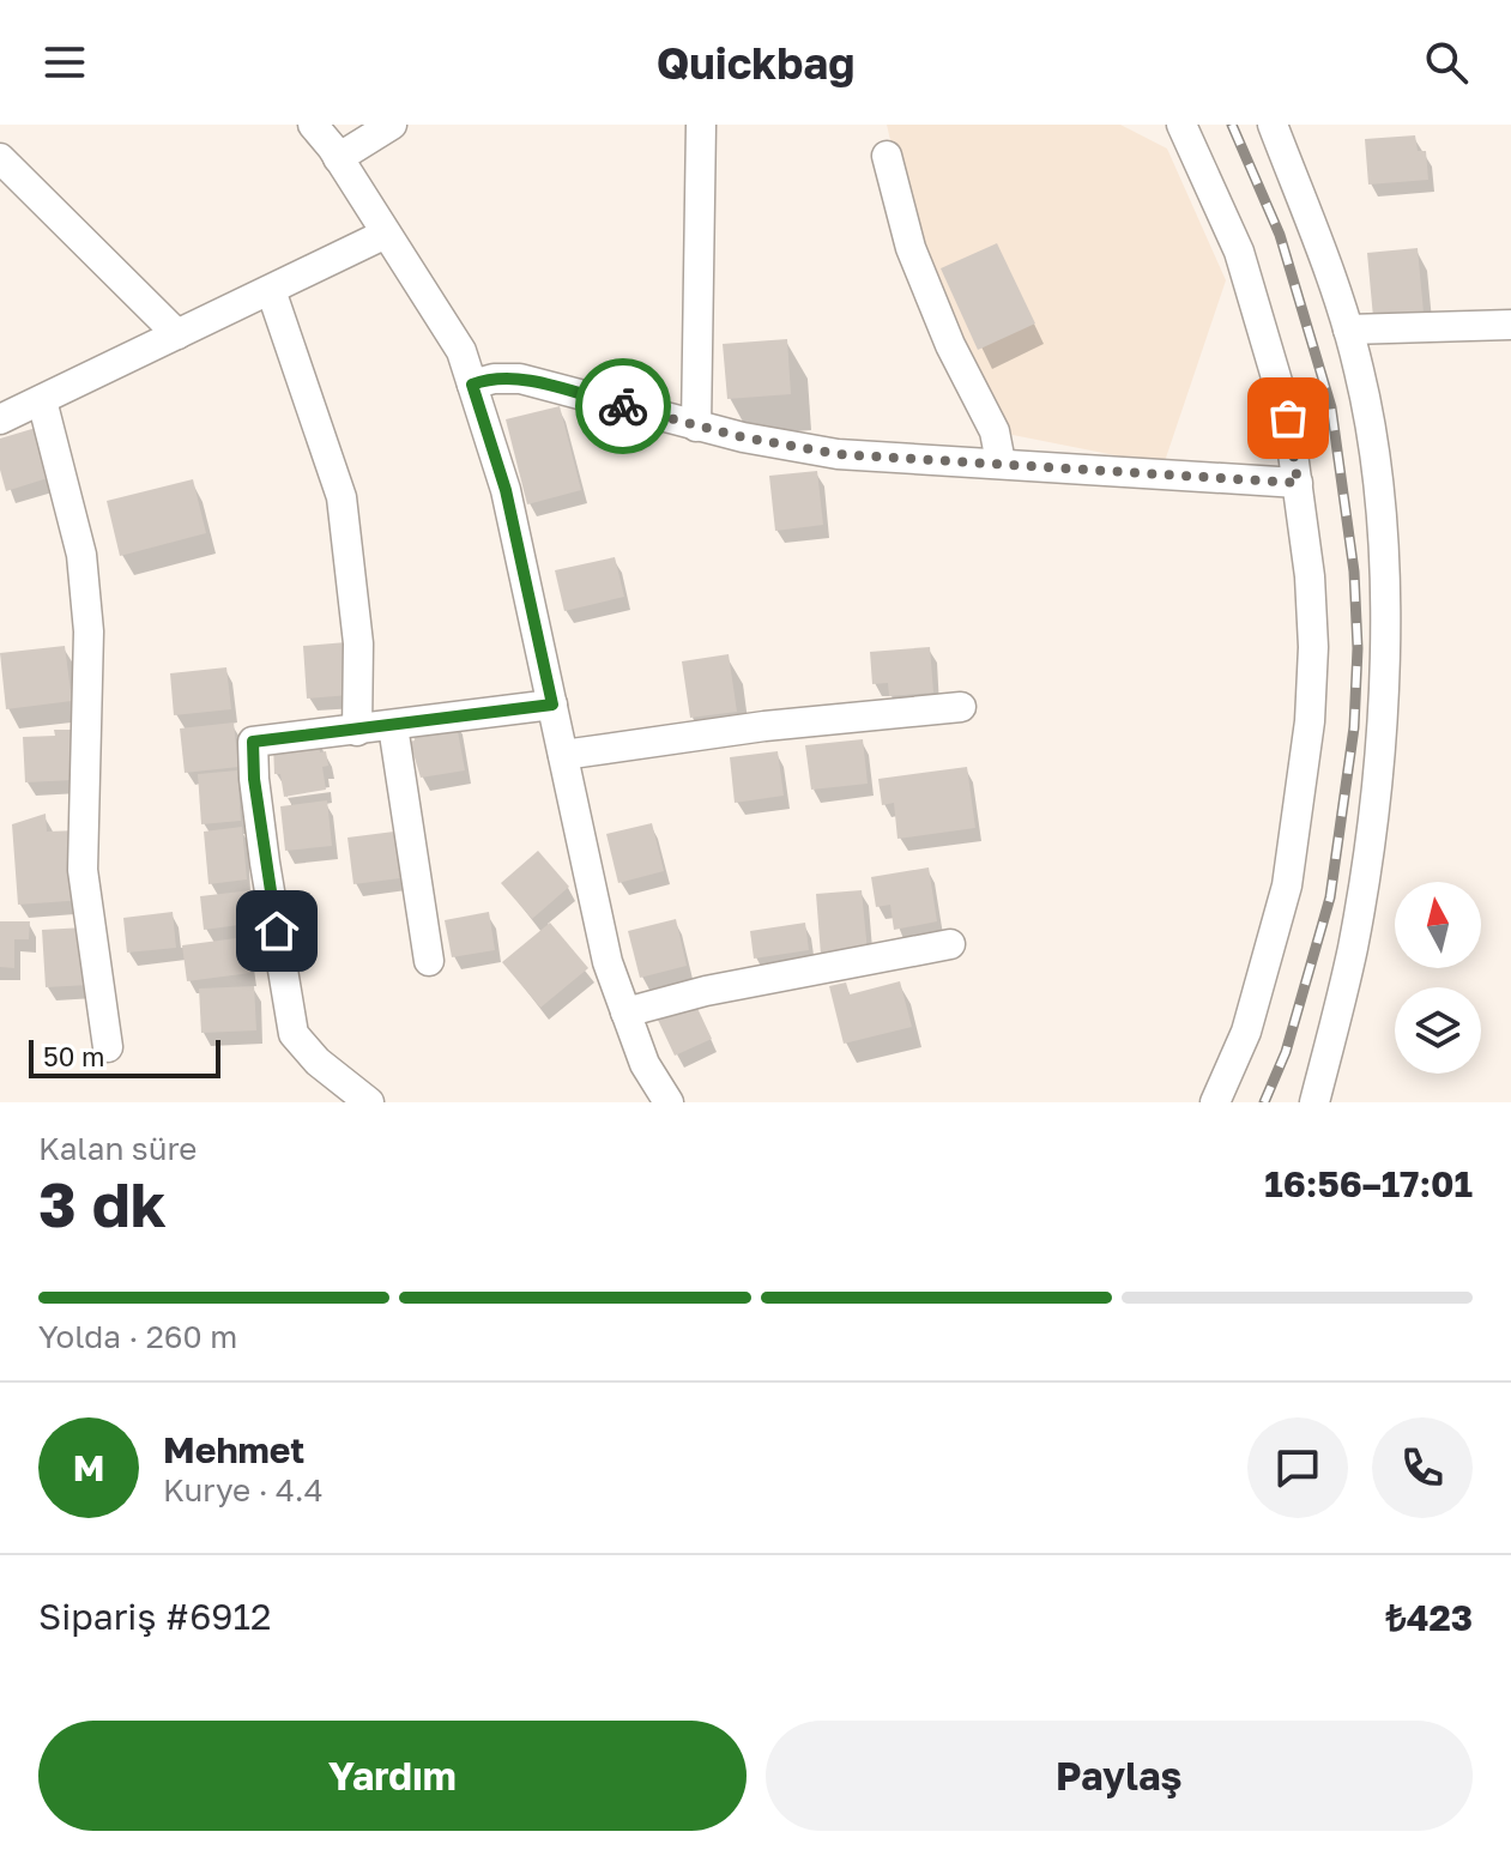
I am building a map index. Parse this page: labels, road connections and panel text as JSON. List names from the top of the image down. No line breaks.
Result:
{"scale_bar":"50 m","north":"top","page":{"header":"Quickbag","scale":"50 m","heading":["3 dk","Kalan süre","16:56–17:01"],"panel":["Mehmet","Kurye · 4.4","Sipariş #6912","₺423"],"bar":"Yolda · 260 m","round":"M","buttons":["Yardım","Paylaş"]}}
